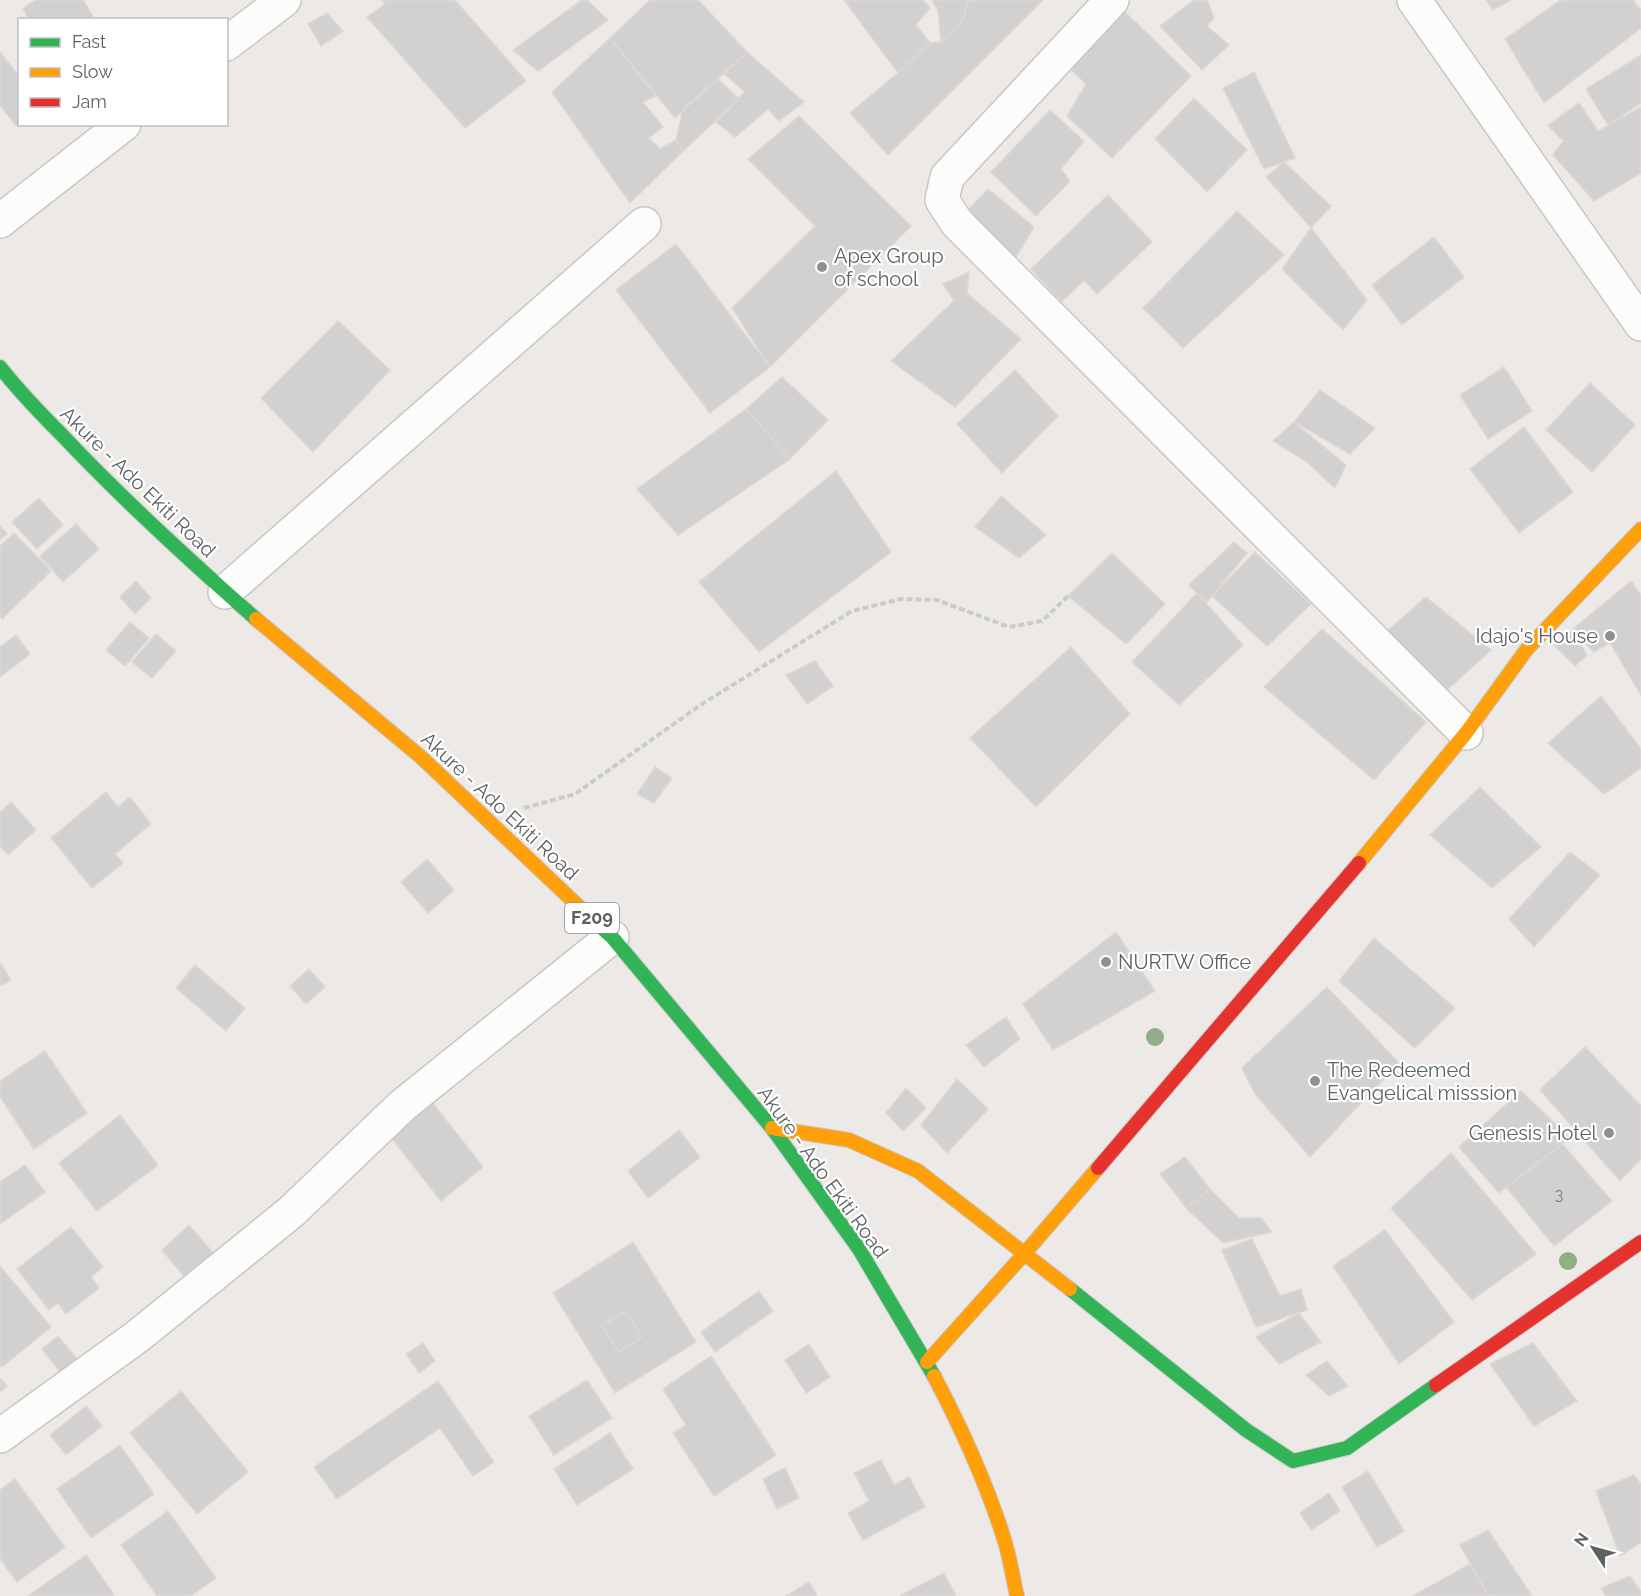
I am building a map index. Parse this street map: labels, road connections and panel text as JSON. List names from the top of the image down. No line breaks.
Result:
{"streets":{"street":["Akure - Ado Ekiti Road","F209"]},"places":["Apex Group of school","Idajo's House","NURTW Office","The Redeemed Evangelical misssion","Genesis Hotel"],"house_numbers":["3"],"legend":["Fast","Slow","Jam"],"north":"top left"}
